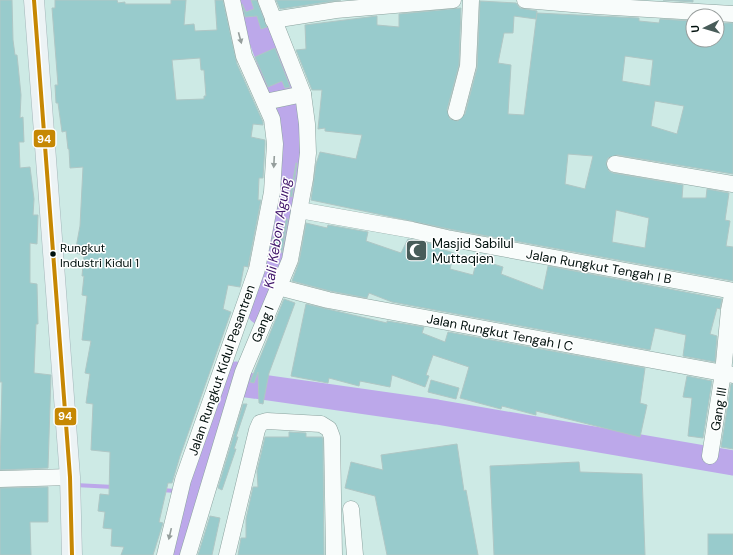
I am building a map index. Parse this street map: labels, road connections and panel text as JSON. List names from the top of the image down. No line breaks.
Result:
{"streets":{"street":["Jalan Rungkut Tengah I B","Gang I","Jalan Rungkut Tengah I C","Jalan Rungkut Kidul Pesantren","Gang III"]},"crossings":[["Jalan Rungkut Tengah I B","Gang I"],["Jalan Rungkut Tengah I B","Gang III"],["Gang I","Jalan Rungkut Tengah I C"],["Gang I","Jalan Rungkut Kidul Pesantren"],["Jalan Rungkut Tengah I C","Jalan Rungkut Kidul Pesantren"],["Jalan Rungkut Tengah I C","Gang III"]],"one_way":["Jalan Rungkut Kidul Pesantren"],"water":["Kali Kebon Agung"],"places":{"mosque":["Masjid Sabilul Muttaqien"],"other":["Rungkut Industri Kidul 1"]},"lines":["transit line 94"],"north":"left"}
